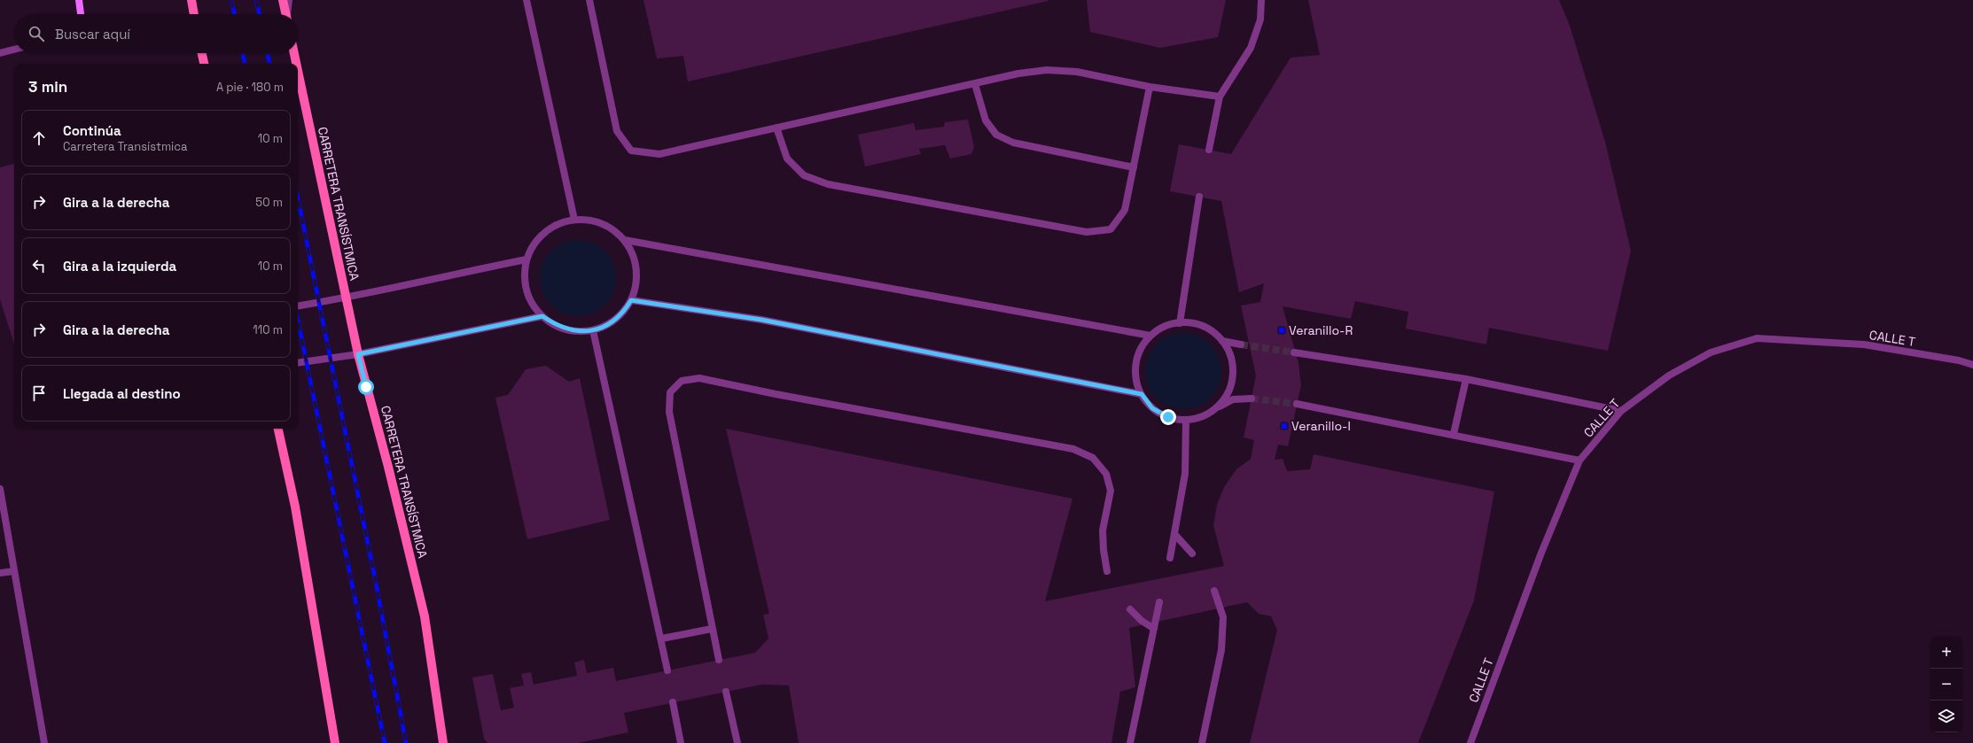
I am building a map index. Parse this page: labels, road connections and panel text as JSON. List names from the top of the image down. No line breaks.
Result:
{"streets":{"main road":["CARRETERA TRANSÍSTMICA"],"street":["CALLE T"]},"places":{"transit":["Veranillo-R","Veranillo-I"]},"page":{"search":"Buscar aquí","heading":["3 min","A pie · 180 m"],"list":[["Continúa","Carretera Transístmica","10 m"],["Gira a la derecha","50 m"],["Gira a la izquierda","10 m"],["Gira a la derecha","110 m"],"Llegada al destino"],"map_buttons":["+","−"]}}
